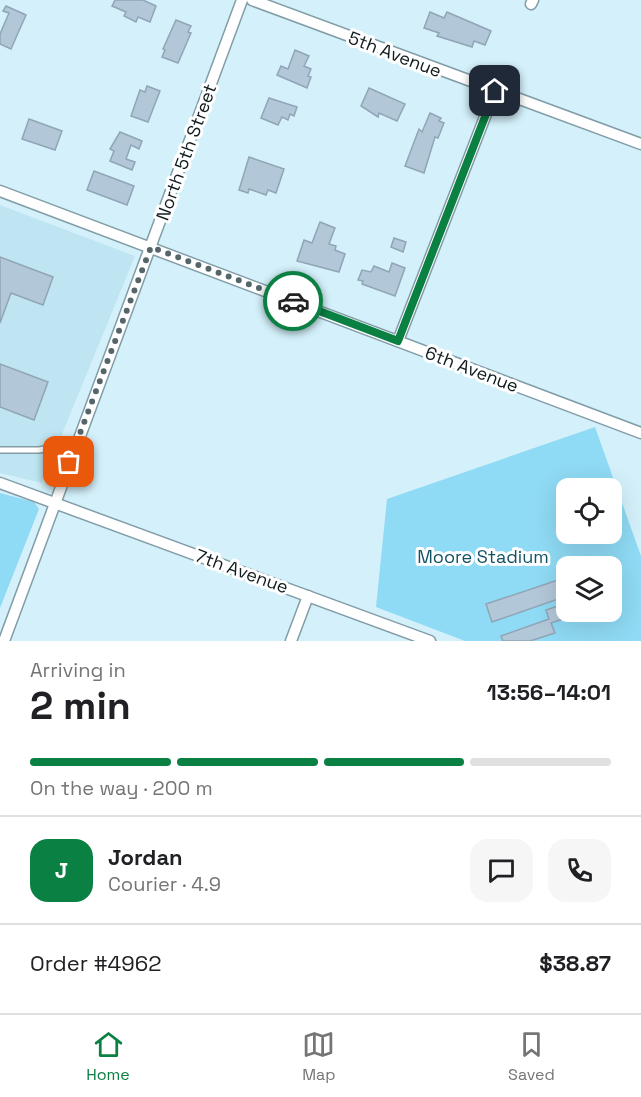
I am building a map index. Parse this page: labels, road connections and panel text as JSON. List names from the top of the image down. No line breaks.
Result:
{"streets":{"street":["5th Avenue","North 5th Street","6th Avenue","7th Avenue"]},"crossings":[["North 5th Street","6th Avenue"],["North 5th Street","7th Avenue"]],"parks":["Moore Stadium"],"page":{"heading":["2 min","Arriving in","13:56–14:01"],"panel":["Jordan","Courier · 4.9","Order #4962","$38.87"],"bar":"On the way · 200 m","round":"J","tabs":["Home","Map","Saved"]}}
